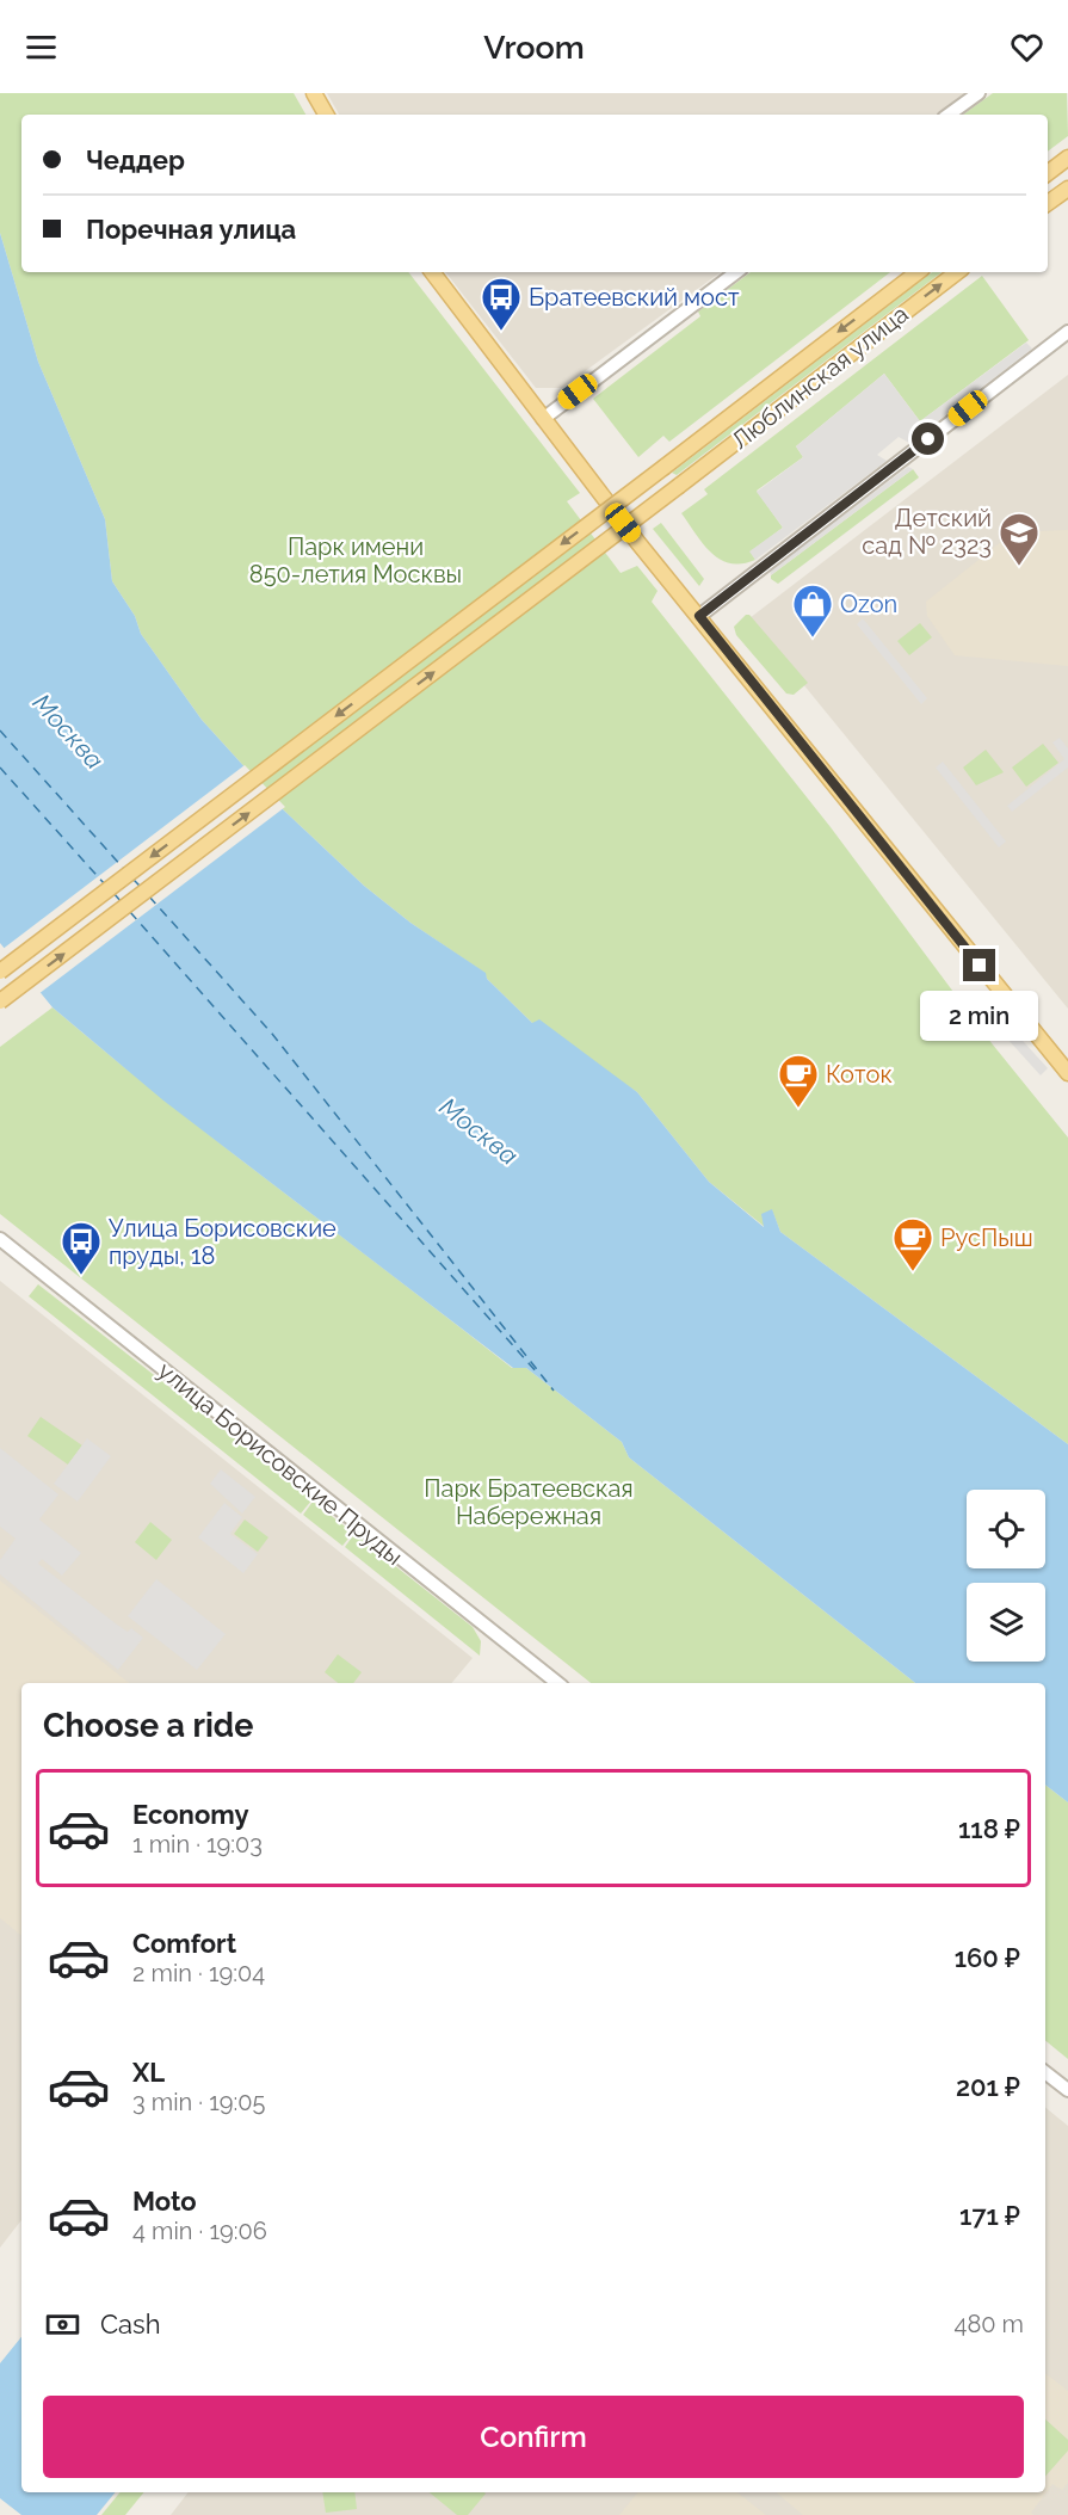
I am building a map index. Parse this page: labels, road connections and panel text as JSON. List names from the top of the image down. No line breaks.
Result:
{"streets":{"main road":["Люблинская улица"],"street":["улица Борисовские Пруды"]},"water":["Москва"],"parks":["Парк имени 850-летия Москвы","Парк Братеевская Набережная"],"places":{"bus stop":["Братеевский мост","Улица Борисовские пруды, 18"],"school or university":["Детский сад № 2323"],"shop":["Ozon"],"cafe":["Коток","РусПыш"]},"page":{"header":"Vroom","banner":["Чеддер","Поречная улица"],"bubble":"2 min","heading":"Choose a ride","list":[{"name":"Economy","note":"1 min · 19:03","value":"118 ₽"},{"name":"Comfort","note":"2 min · 19:04","value":"160 ₽"},{"name":"XL","note":"3 min · 19:05","value":"201 ₽"},{"name":"Moto","note":"4 min · 19:06","value":"171 ₽"}],"pay":["Cash","480 m"],"buttons":"Confirm"}}
